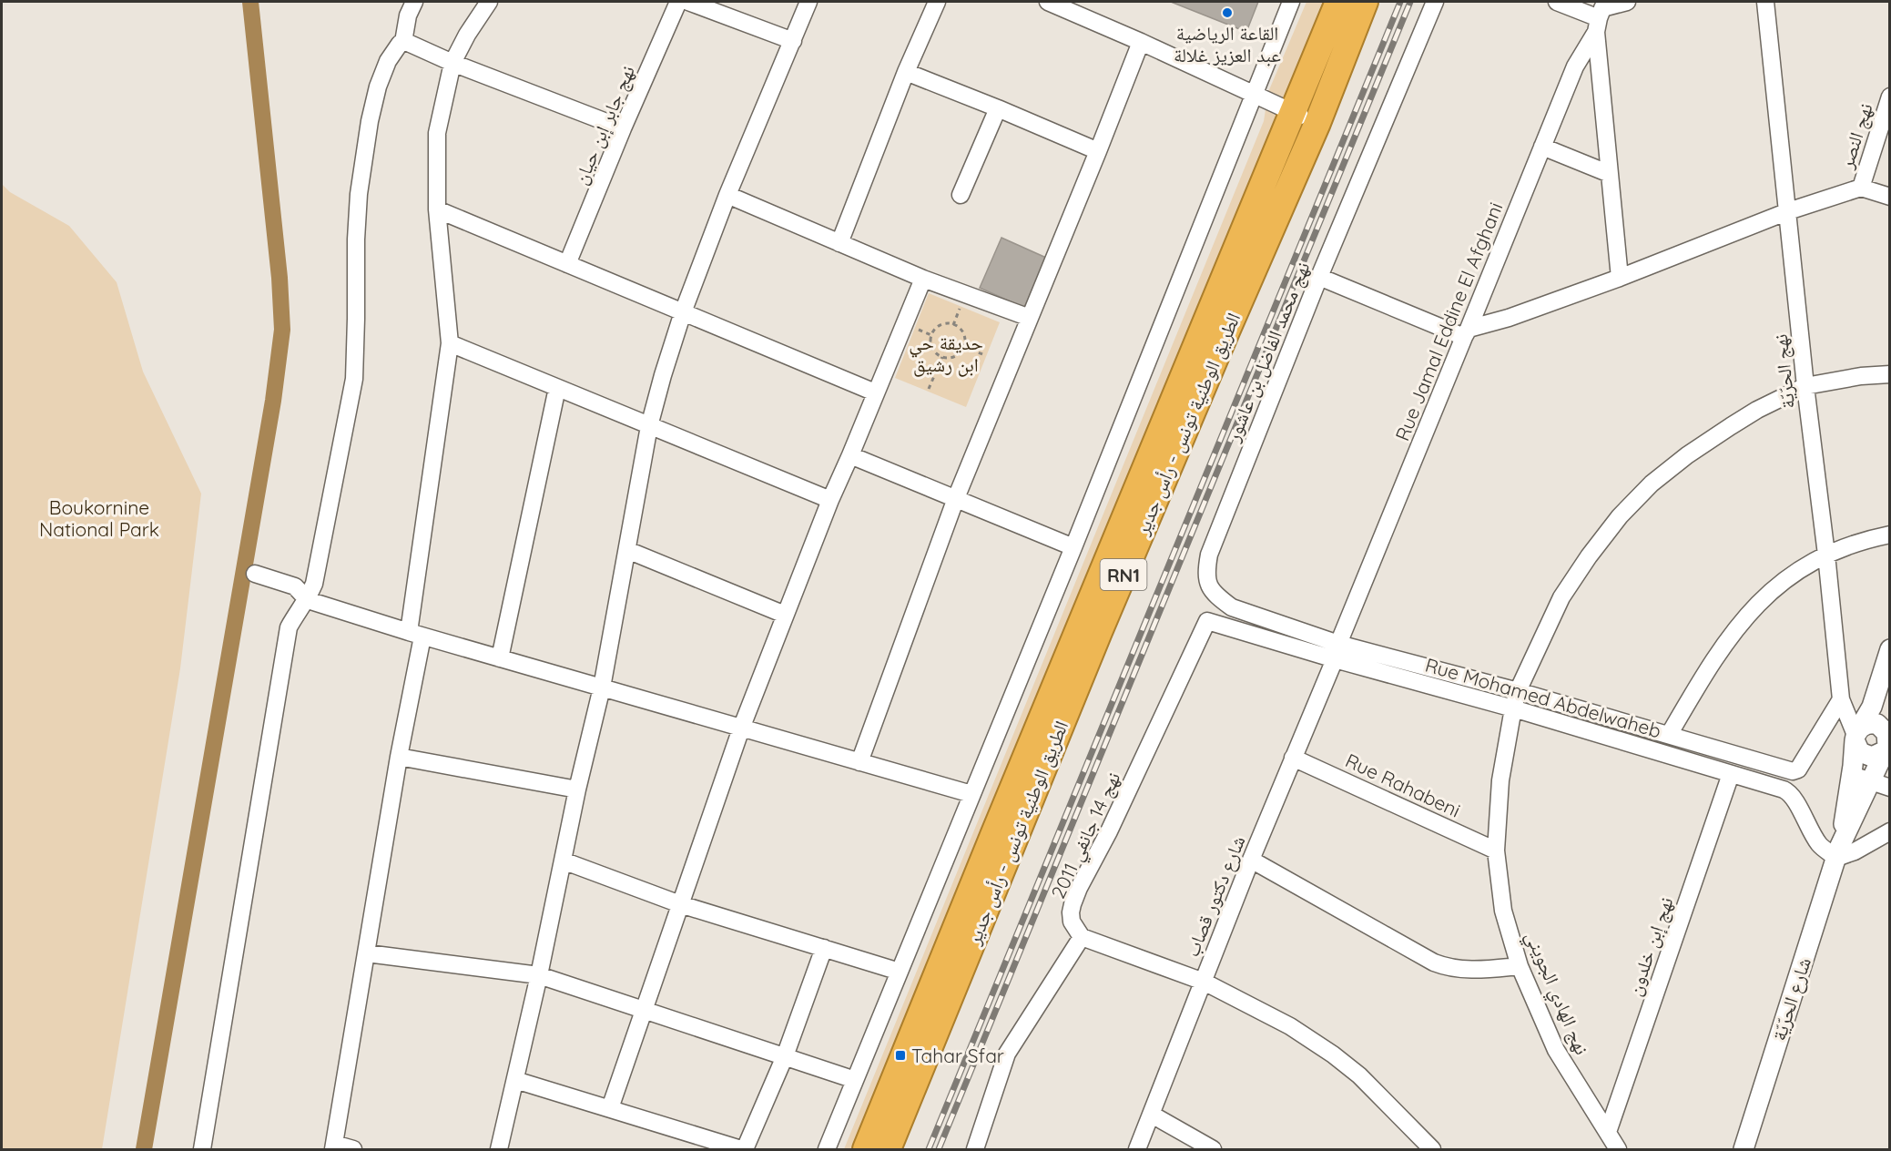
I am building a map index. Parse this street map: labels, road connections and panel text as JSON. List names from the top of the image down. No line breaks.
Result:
{"streets":{"highway":["الطريق الوطنية تونس - رأس جدير","RN1"],"street":["نهج جابر إبن حيان","نهج النصر","Rue Jamal Eddine El Afghani","نهج محمد الفاضل بن عاشور","نهج الحرّيّة","Rue Mohamed Abdelwaheb","Rue Rahabeni","نهج 14 جانفي 2011","شارع دكتور قصاب","نهج إبن خلدون","نهج الهادي الجويني","شارع الحرّيّة"]},"crossings":[["Rue Jamal Eddine El Afghani","نهج محمد الفاضل بن عاشور"],["Rue Jamal Eddine El Afghani","Rue Mohamed Abdelwaheb"],["Rue Jamal Eddine El Afghani","شارع دكتور قصاب"],["نهج محمد الفاضل بن عاشور","Rue Mohamed Abdelwaheb"],["نهج محمد الفاضل بن عاشور","شارع دكتور قصاب"],["نهج الحرّيّة","نهج الهادي الجويني"],["Rue Mohamed Abdelwaheb","نهج 14 جانفي 2011"],["Rue Mohamed Abdelwaheb","شارع دكتور قصاب"],["Rue Mohamed Abdelwaheb","نهج إبن خلدون"],["Rue Mohamed Abdelwaheb","نهج الهادي الجويني"],["Rue Mohamed Abdelwaheb","شارع الحرّيّة"],["Rue Rahabeni","شارع دكتور قصاب"],["Rue Rahabeni","نهج الهادي الجويني"],["نهج إبن خلدون","نهج الهادي الجويني"]],"parks":["حديقة حي ابن رشيق","Boukornine National Park"],"places":{"other":["القاعة الرياضية عبد العزيز غلالة"],"transit":["Tahar Sfar"]}}
